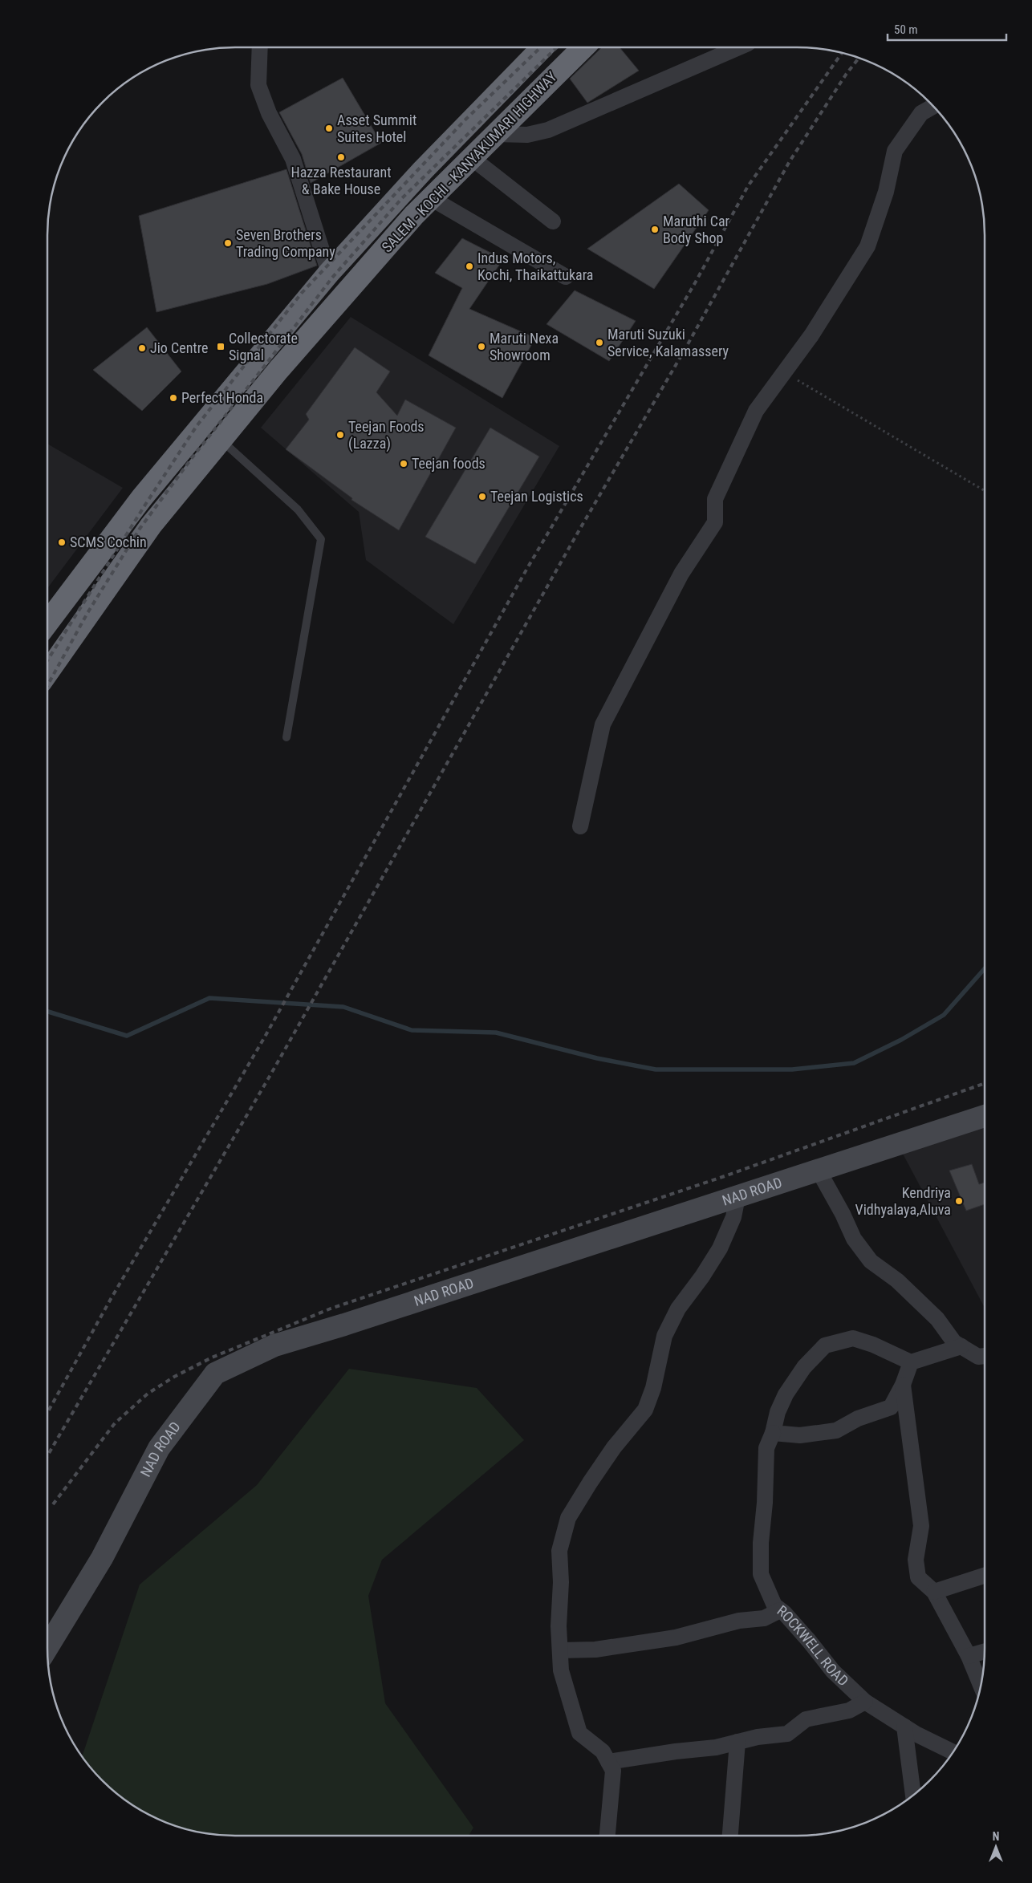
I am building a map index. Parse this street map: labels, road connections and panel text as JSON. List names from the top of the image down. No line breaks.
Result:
{"streets":{"highway":["SALEM - KOCHI - KANYAKUMARI HIGHWAY"],"street":["NAD ROAD","ROCKWELL ROAD"]},"places":{"other":["Asset Summit Suites Hotel","Hazza Restaurant & Bake House","Maruthi Car Body Shop","Seven Brothers Trading Company","Indus Motors, Kochi, Thaikattukara","Maruti Suzuki Service, Kalamassery","Maruti Nexa Showroom","Jio Centre","Perfect Honda","Teejan Foods (Lazza)","Teejan foods","Teejan Logistics","SCMS Cochin","Kendriya Vidhyalaya,Aluva"],"transit":["Collectorate Signal"]},"scale_bar":"50 m","north":"top"}
